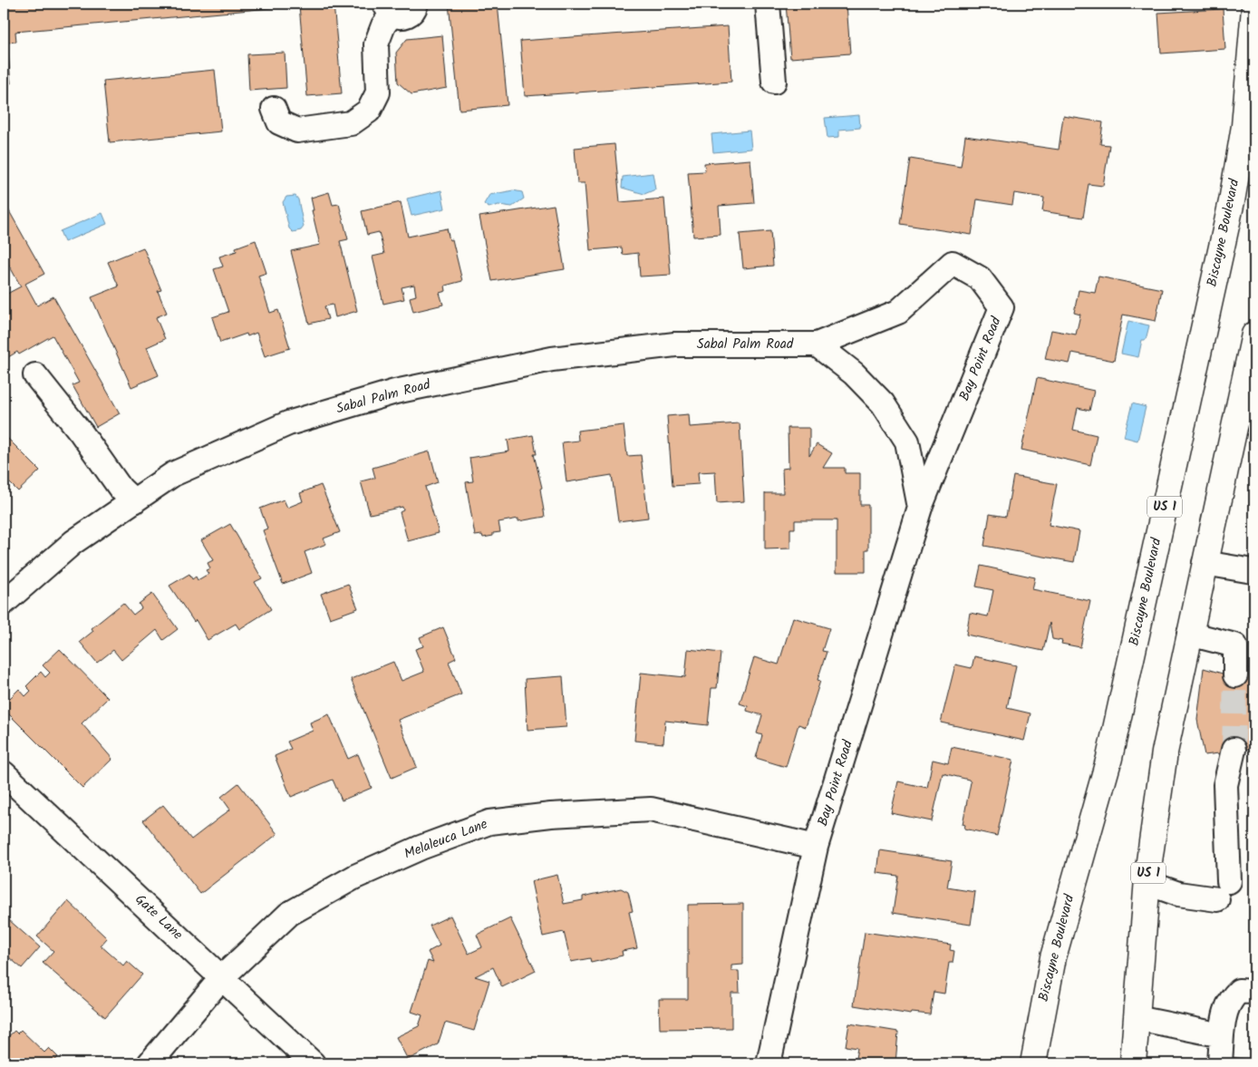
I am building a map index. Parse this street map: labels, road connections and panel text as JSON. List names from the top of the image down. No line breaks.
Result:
{"streets":{"main road":["Biscayne Boulevard","US 1"],"street":["Sabal Palm Road","Bay Point Road","Melaleuca Lane","Gate Lane"]},"crossings":[["Sabal Palm Road","Bay Point Road"],["Bay Point Road","Melaleuca Lane"],["Melaleuca Lane","Gate Lane"]]}
